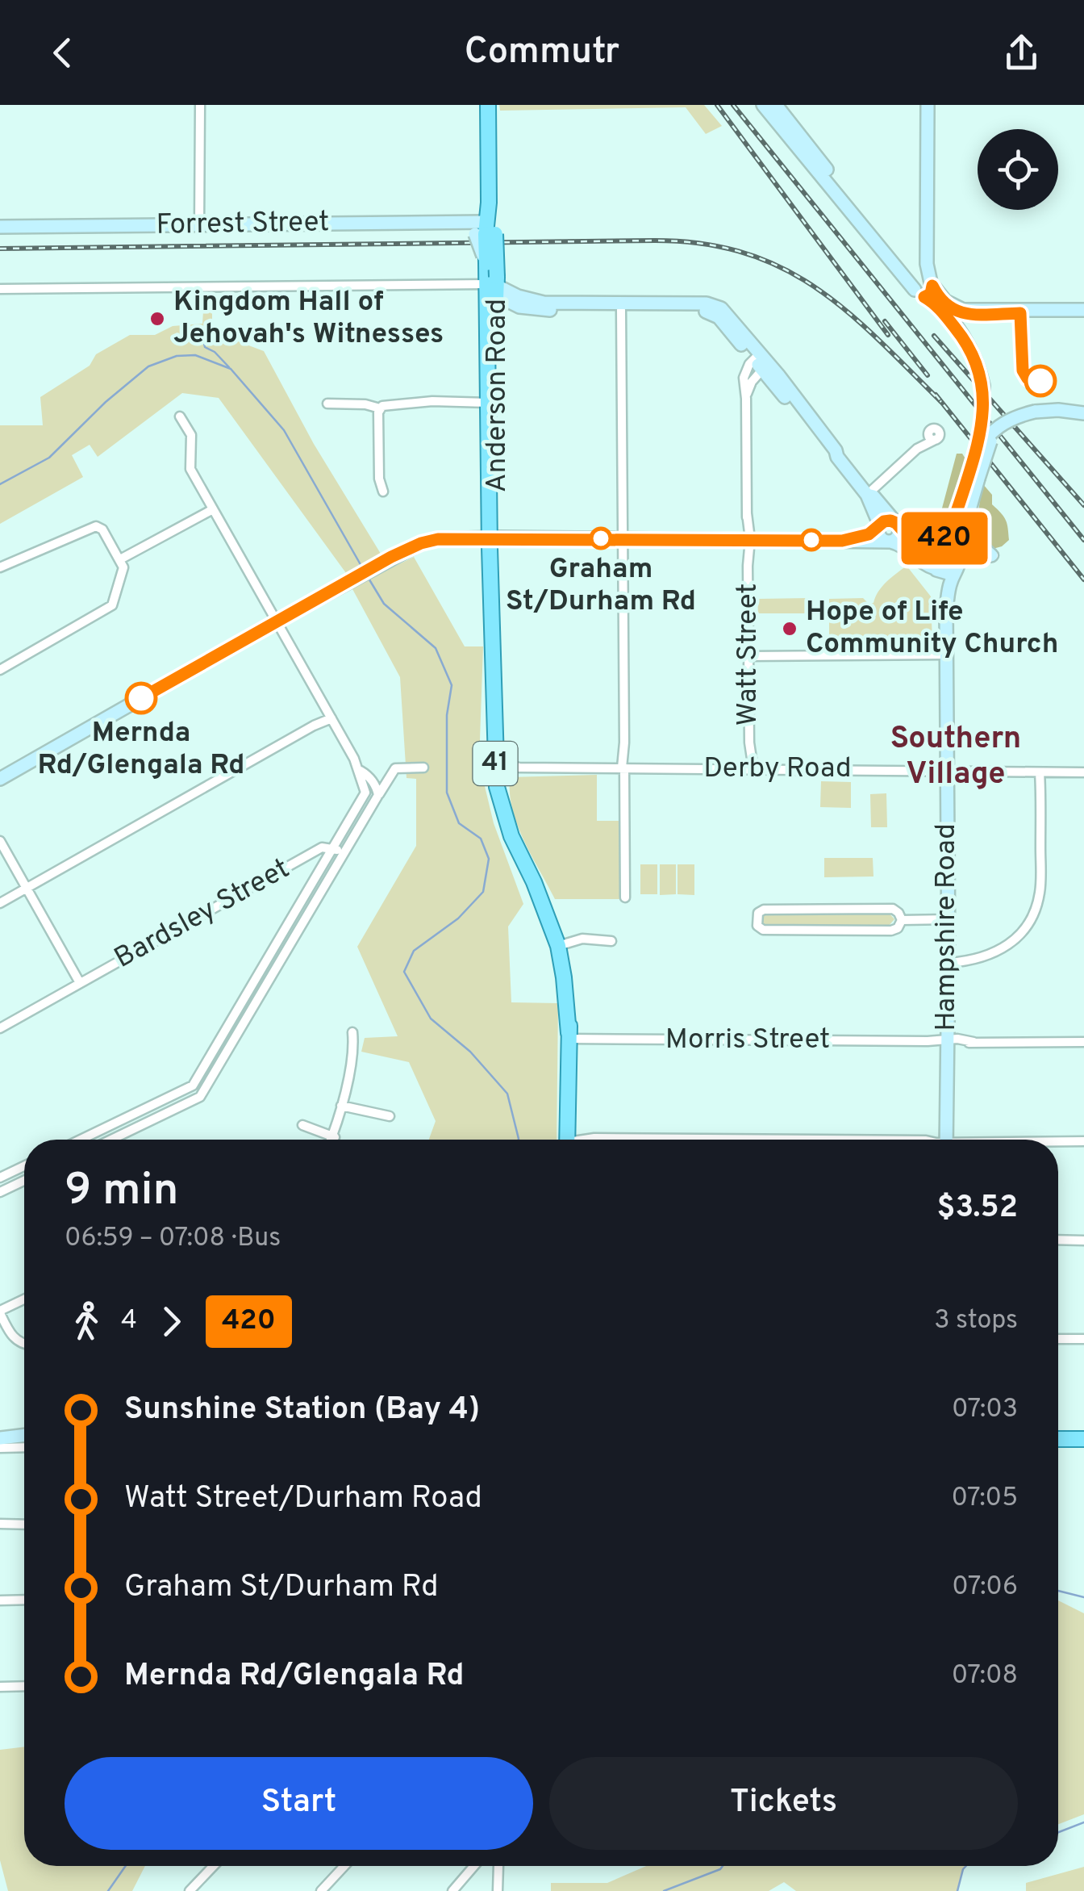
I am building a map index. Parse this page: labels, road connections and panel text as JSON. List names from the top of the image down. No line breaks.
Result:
{"streets":{"main road":["Anderson Road","41"],"street":["Forrest Street","Watt Street","Derby Road","Bardsley Street","Hampshire Road","Morris Street"]},"crossings":[["Forrest Street","Anderson Road"],["Anderson Road","Derby Road"],["Anderson Road","Morris Street"],["Watt Street","Derby Road"],["Derby Road","Hampshire Road"],["Hampshire Road","Morris Street"]],"districts":["Southern Village"],"places":["Kingdom Hall of Jehovah's Witnesses","Graham St/Durham Rd","Hope of Life Community Church","Mernda Rd/Glengala Rd"],"lines":["bus line 420"],"page":{"header":"Commutr","on_map":"420","heading":["9 min","06:59 – 07:08 · Bus","$3.52"],"legs":["4","420","3 stops"],"list":[{"name":"Sunshine Station (Bay 4)","value":"07:03"},{"name":"Watt Street/Durham Road","value":"07:05"},{"name":"Graham St/Durham Rd","value":"07:06"},{"name":"Mernda Rd/Glengala Rd","value":"07:08"}],"buttons":["Start","Tickets"]}}
